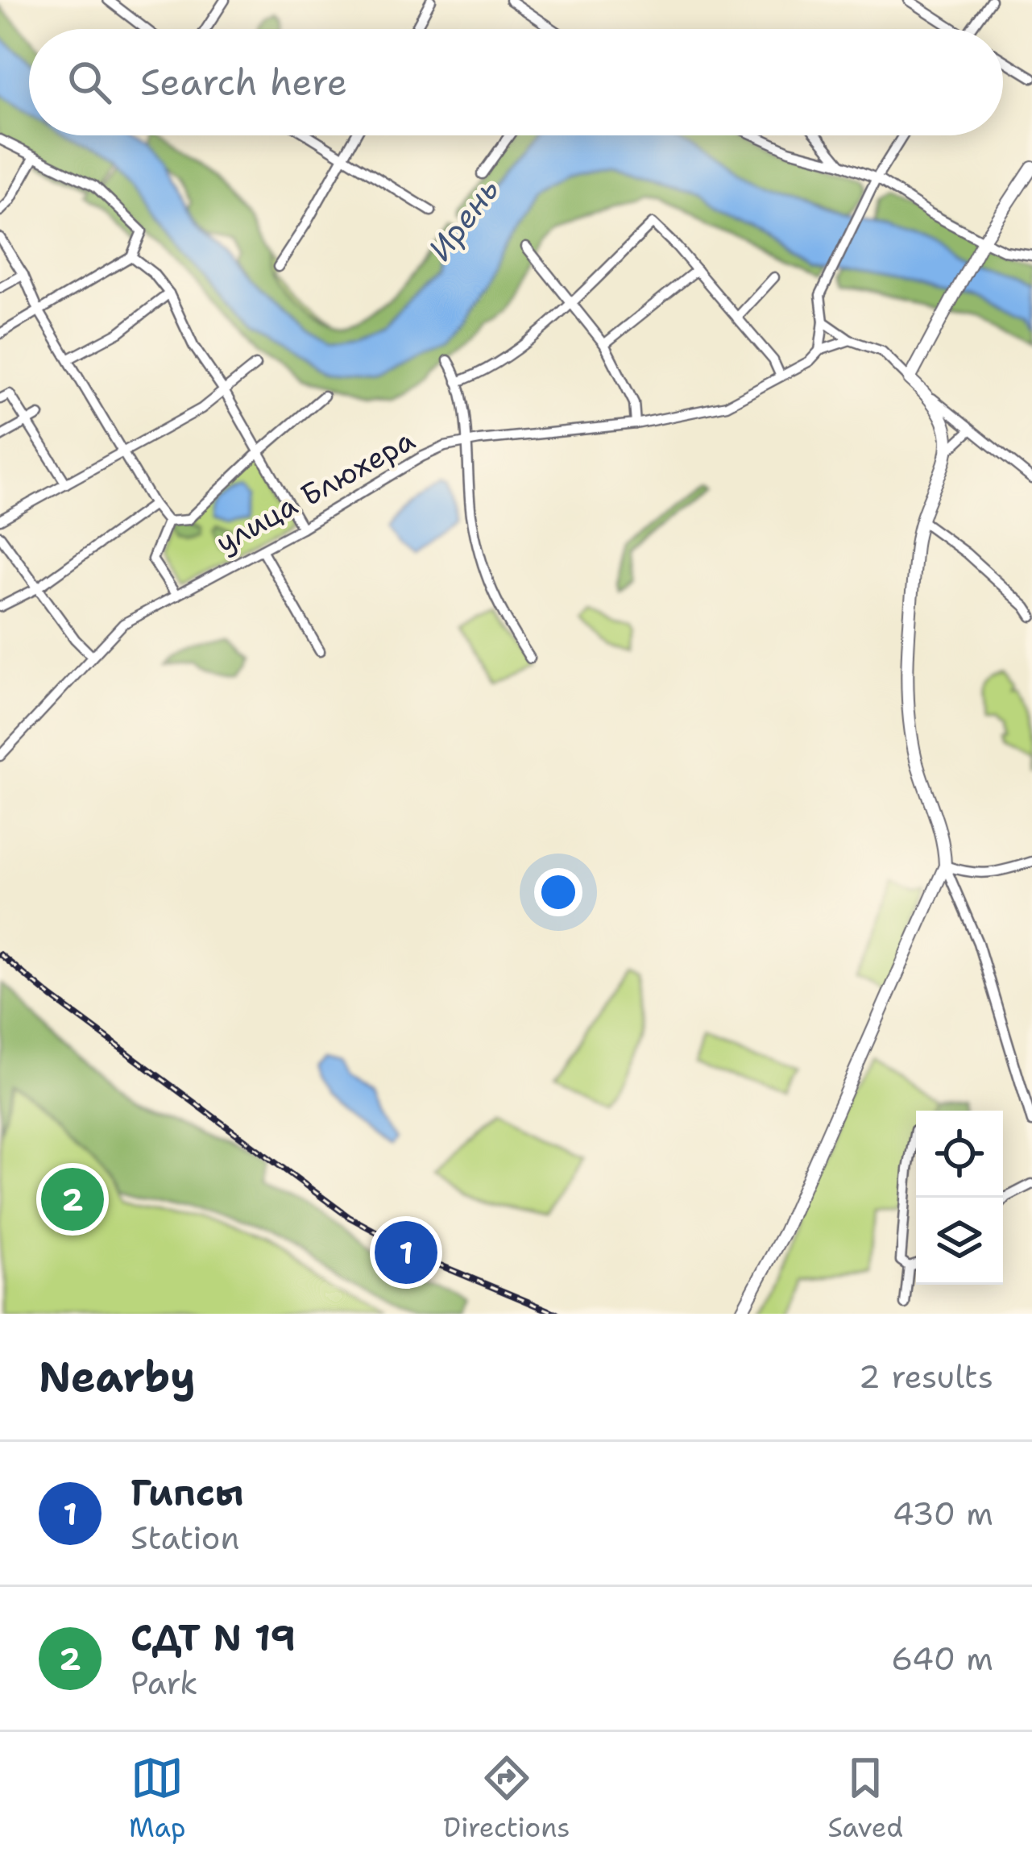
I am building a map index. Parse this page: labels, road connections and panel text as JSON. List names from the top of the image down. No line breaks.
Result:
{"streets":{"street":["улица Блюхера"]},"water":["Ирень"],"page":{"search":"Search here","pins":["2","1"],"heading":["Nearby","2 results"],"list":[{"mark":"1","name":"Гипсы","note":"Station","value":"430 m"},{"mark":"2","name":"СДТ N 19","note":"Park","value":"640 m"}],"nav":["Map","Directions","Saved"]}}
